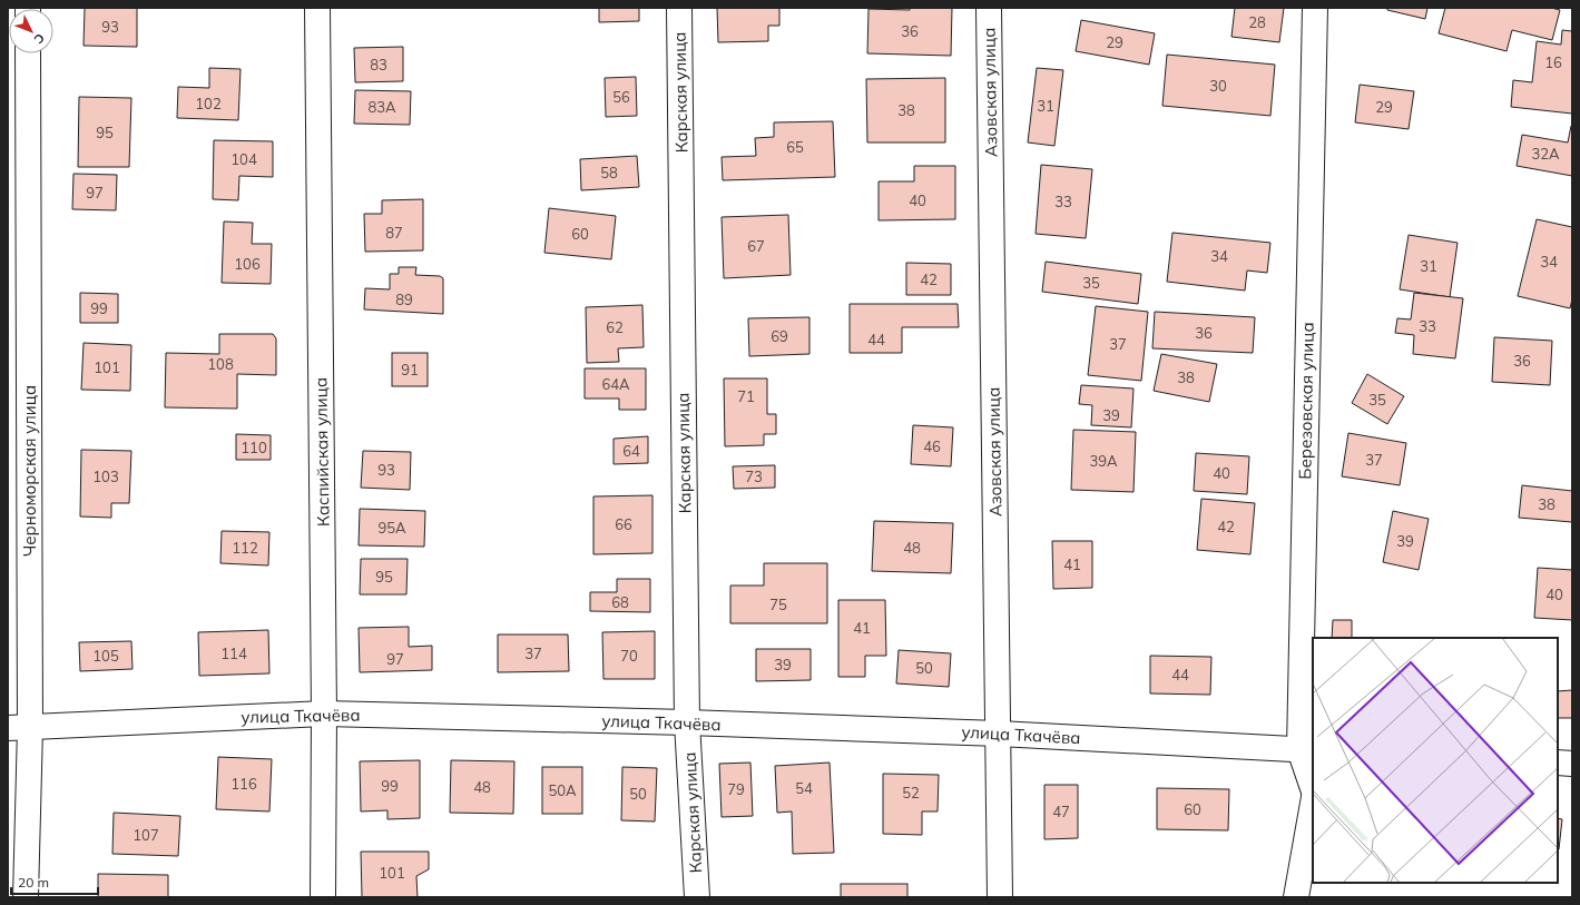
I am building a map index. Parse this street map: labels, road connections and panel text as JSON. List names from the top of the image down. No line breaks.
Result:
{"streets":{"street":["Карская улица","Азовская улица","Березовская улица","Каспийская улица","Черноморская улица","улица Ткачёва"]},"crossings":[["Карская улица","улица Ткачёва"],["Азовская улица","улица Ткачёва"],["Березовская улица","улица Ткачёва"],["Каспийская улица","улица Ткачёва"],["Черноморская улица","улица Ткачёва"]],"house_numbers":["28","93","36","29","16","83","30","56","102","31","83А","29","38","95","65","32А","104","58","97","40","33","87","60","67","34","34","106","31","42","35","89","99","33","62","36","69","44","37","36","108","101","91","38","64А","71","35","39","46","110","64","37","39А","93","40","103","73","38","66","42","95А","39","112","48","41","95","40","68","75","41","114","37","105","70","97","39","50","44","116","99","48","54","79","50А","52","50","60","47","107","101"],"scale_bar":"20 m","north":"bottom right"}
